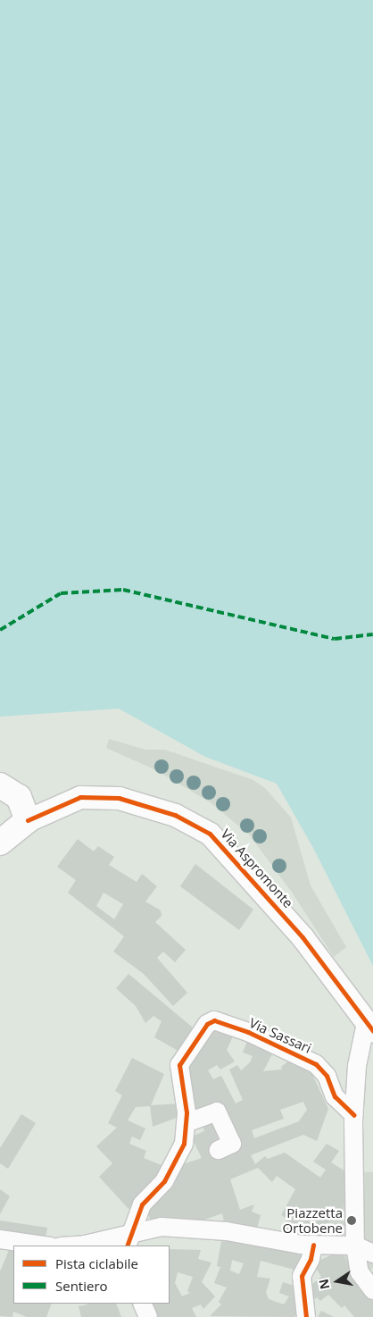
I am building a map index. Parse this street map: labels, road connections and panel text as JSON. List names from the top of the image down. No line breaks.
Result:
{"streets":{"street":["Via Aspromonte","Via Sassari"]},"places":["Piazzetta Ortobene"],"legend":["Pista ciclabile","Sentiero"],"north":"left"}
